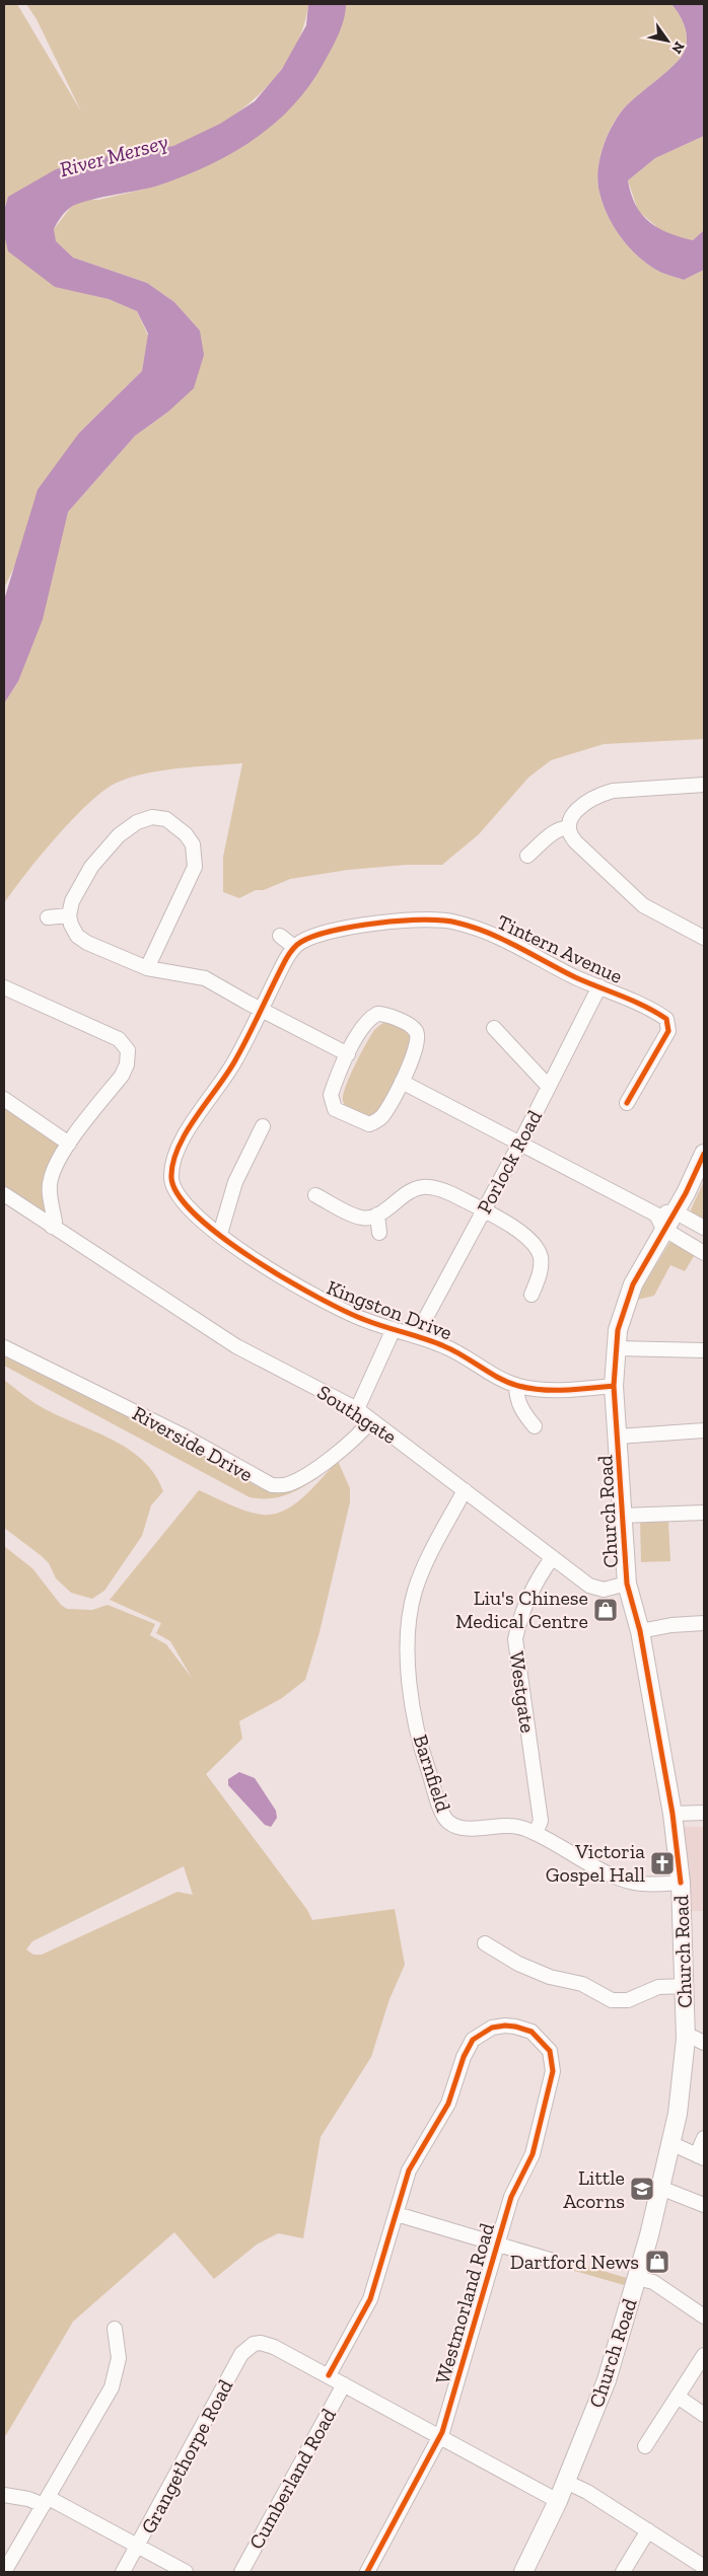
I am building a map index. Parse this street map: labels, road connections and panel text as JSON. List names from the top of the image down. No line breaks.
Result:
{"streets":{"main road":["Church Road"],"street":["Tintern Avenue","Porlock Road","Kingston Drive","Southgate","Riverside Drive","Westgate","Barnfield","Westmorland Road","Grangethorpe Road","Cumberland Road"]},"crossings":[["Tintern Avenue","Porlock Road"],["Porlock Road","Kingston Drive"],["Kingston Drive","Church Road"],["Southgate","Riverside Drive"],["Southgate","Church Road"],["Southgate","Westgate"],["Southgate","Barnfield"],["Church Road","Barnfield"],["Westgate","Barnfield"]],"water":["River Mersey"],"places":{"shop":["Liu's Chinese Medical Centre","Dartford News"],"church":["Victoria Gospel Hall"],"school or university":["Little Acorns"]},"north":"bottom right"}
